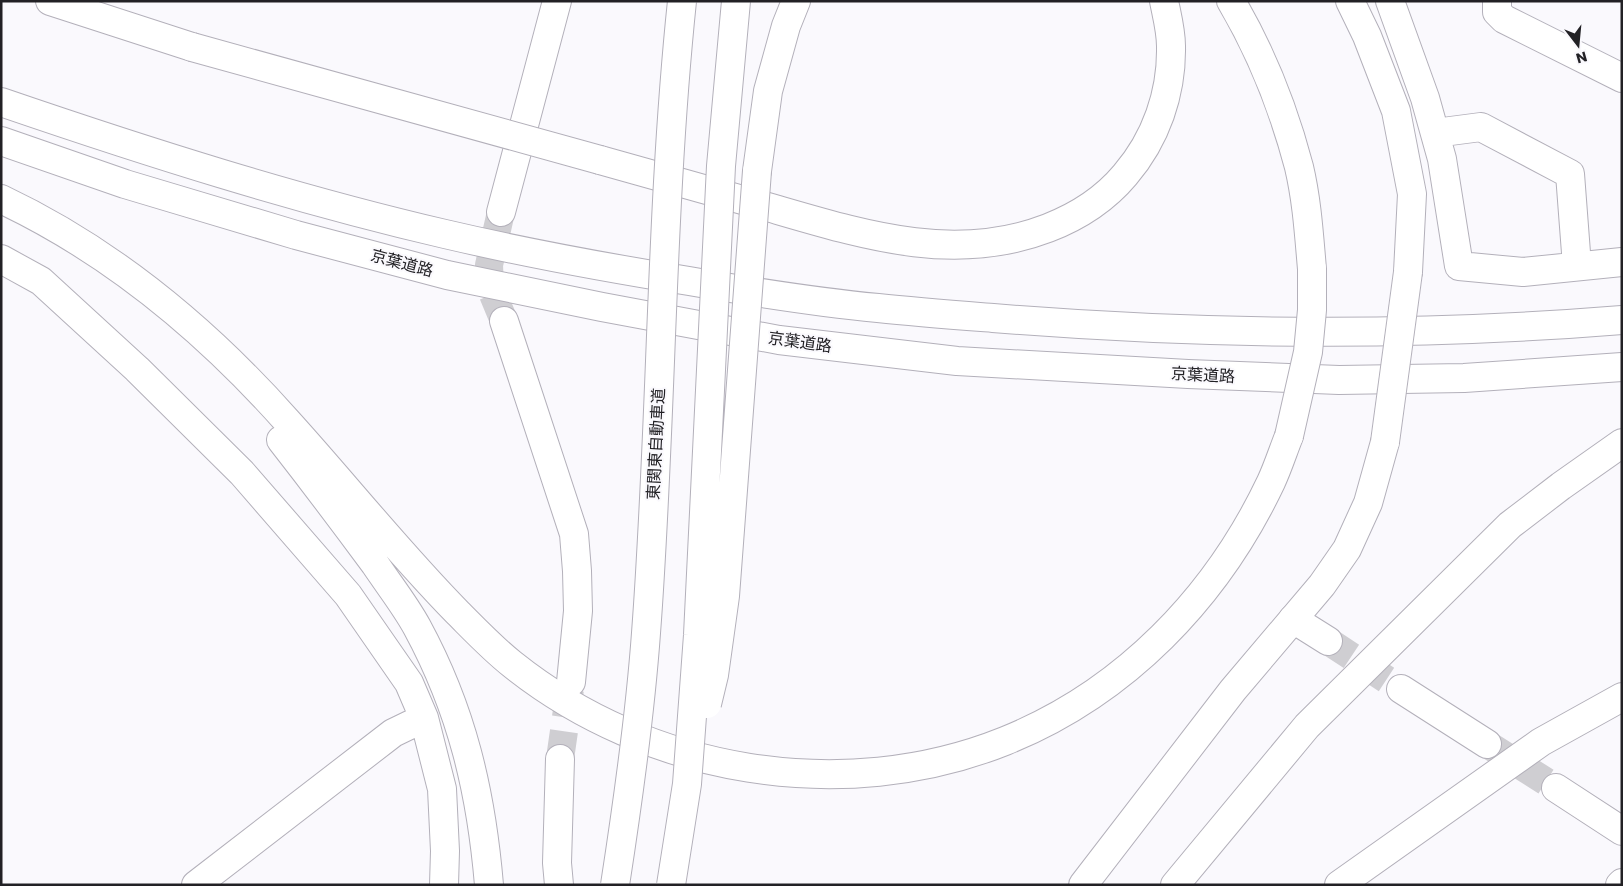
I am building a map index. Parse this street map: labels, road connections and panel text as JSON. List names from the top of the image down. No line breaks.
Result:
{"streets":{"main road":["京葉道路","東関東自動車道"]},"north":"bottom"}
